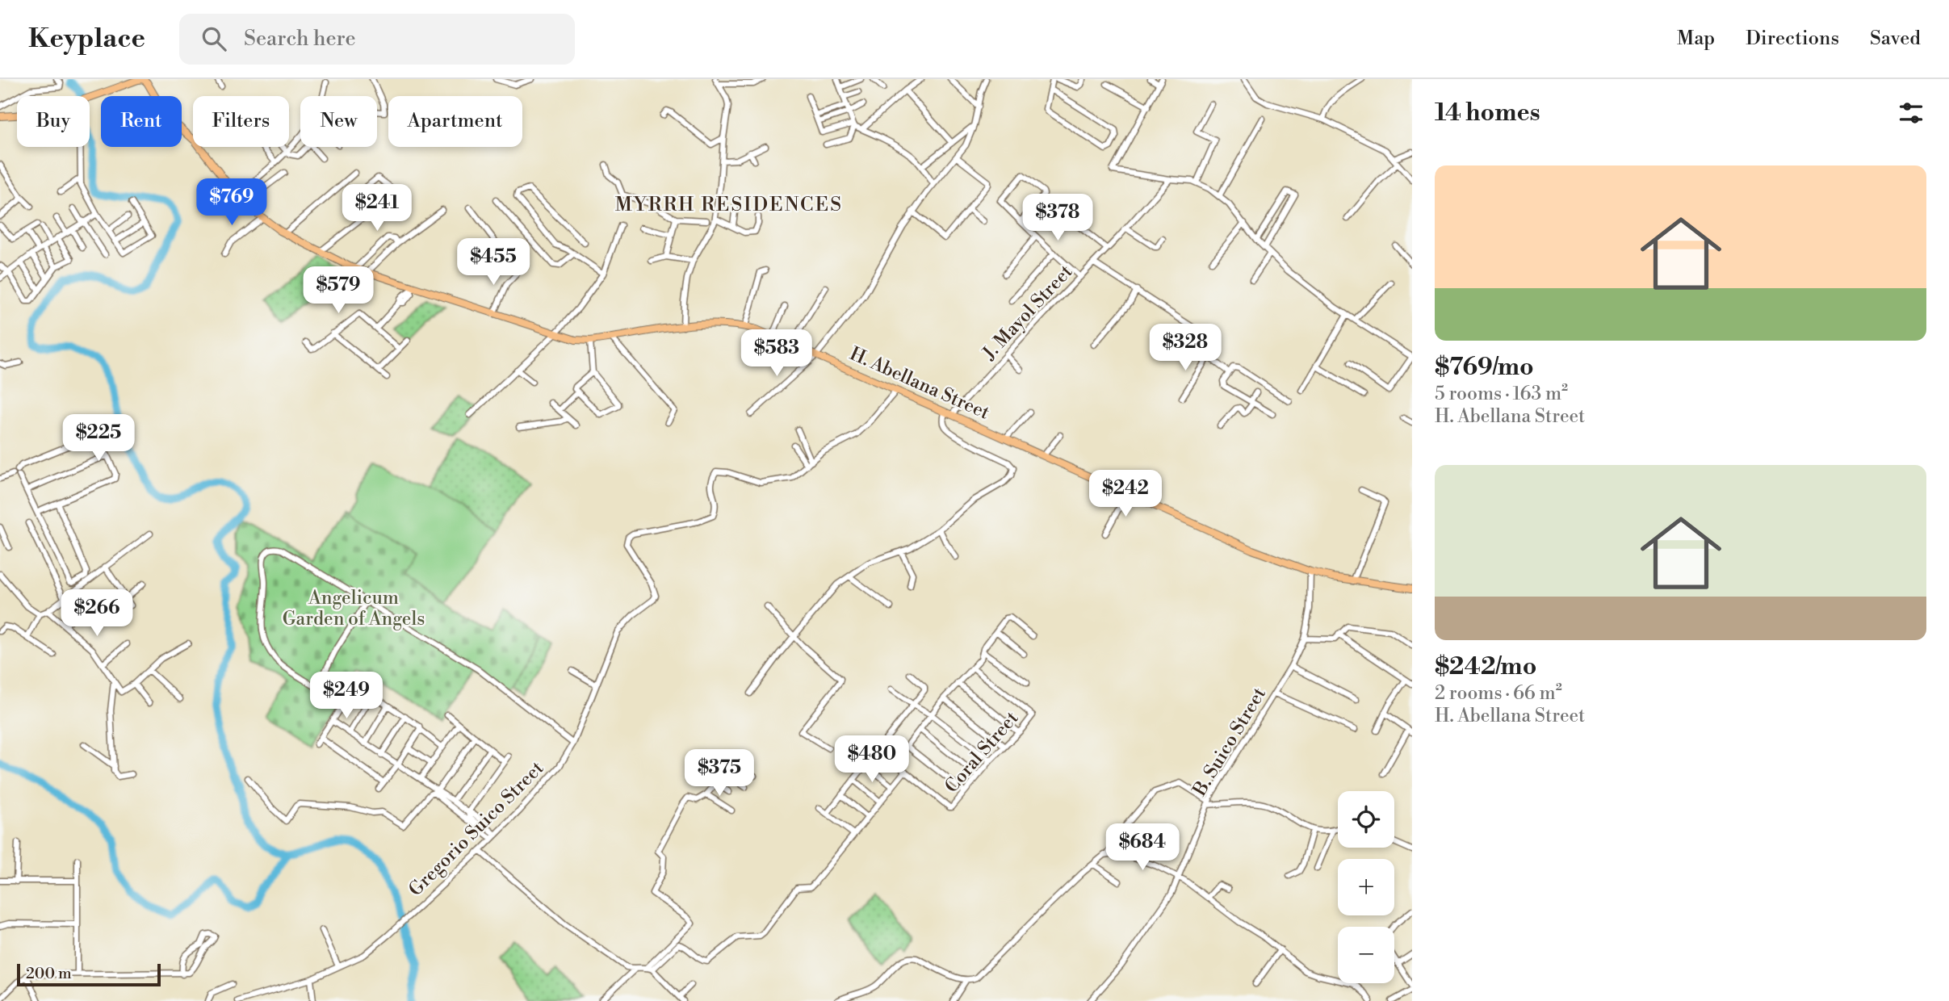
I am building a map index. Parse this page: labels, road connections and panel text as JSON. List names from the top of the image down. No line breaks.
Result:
{"streets":{"main road":["H. Abellana Street"],"street":["J. Mayol Street","B. Suico Street","Coral Street","Gregorio Suico Street"]},"crossings":[["J. Mayol Street","H. Abellana Street"],["H. Abellana Street","B. Suico Street"],["H. Abellana Street","Gregorio Suico Street"]],"districts":["MYRRH RESIDENCES"],"parks":["Angelicum Garden of Angels"],"scale_bar":"200 m","page":{"header":"Keyplace","search":"Search here","nav":["Map","Directions","Saved"],"heading":"14 homes","chip":["Buy","Rent","Filters","New","Apartment"],"list":[{"name":"$769/mo","note":"5 rooms · 163 m² · H. Abellana Street"},{"name":"$242/mo","note":"2 rooms · 66 m² · H. Abellana Street"}],"price":["$769","$241","$378","$455","$579","$328","$583","$225","$242","$266","$249","$480","$375","$684"],"map_buttons":["+","−"],"scale":"200 m"}}
